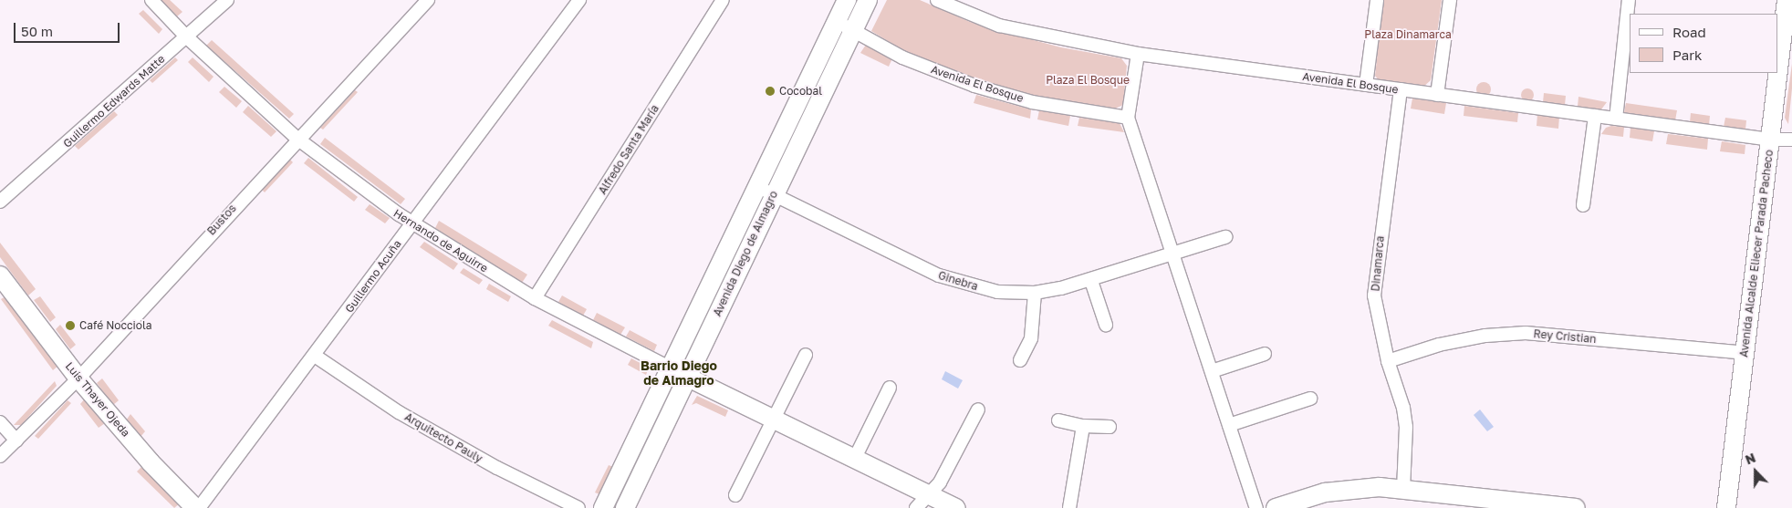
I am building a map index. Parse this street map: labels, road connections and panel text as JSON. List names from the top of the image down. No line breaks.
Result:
{"streets":{"street":["Avenida El Bosque","Guillermo Edwards Matte","Alfredo Santa María","Bustos","Hernando de Aguirre","Avenida Diego de Almagro","Avenida Alcalde Eliecer Parada Pacheco","Dinamarca","Guillermo Acuña","Ginebra","Rey Cristian","Luis Thayer Ojeda","Arquitecto Pauly"]},"crossings":[["Avenida El Bosque","Avenida Diego de Almagro"],["Avenida El Bosque","Avenida Alcalde Eliecer Parada Pacheco"],["Avenida El Bosque","Dinamarca"],["Guillermo Edwards Matte","Hernando de Aguirre"],["Alfredo Santa María","Hernando de Aguirre"],["Bustos","Hernando de Aguirre"],["Bustos","Luis Thayer Ojeda"],["Hernando de Aguirre","Avenida Diego de Almagro"],["Hernando de Aguirre","Guillermo Acuña"],["Avenida Diego de Almagro","Ginebra"],["Avenida Alcalde Eliecer Parada Pacheco","Rey Cristian"],["Dinamarca","Rey Cristian"],["Guillermo Acuña","Arquitecto Pauly"]],"districts":["Barrio Diego de Almagro"],"parks":["Plaza Dinamarca","Plaza El Bosque"],"places":["Cocobal","Café Nocciola"],"legend":["Road","Park"],"scale_bar":"50 m","north":"top"}
